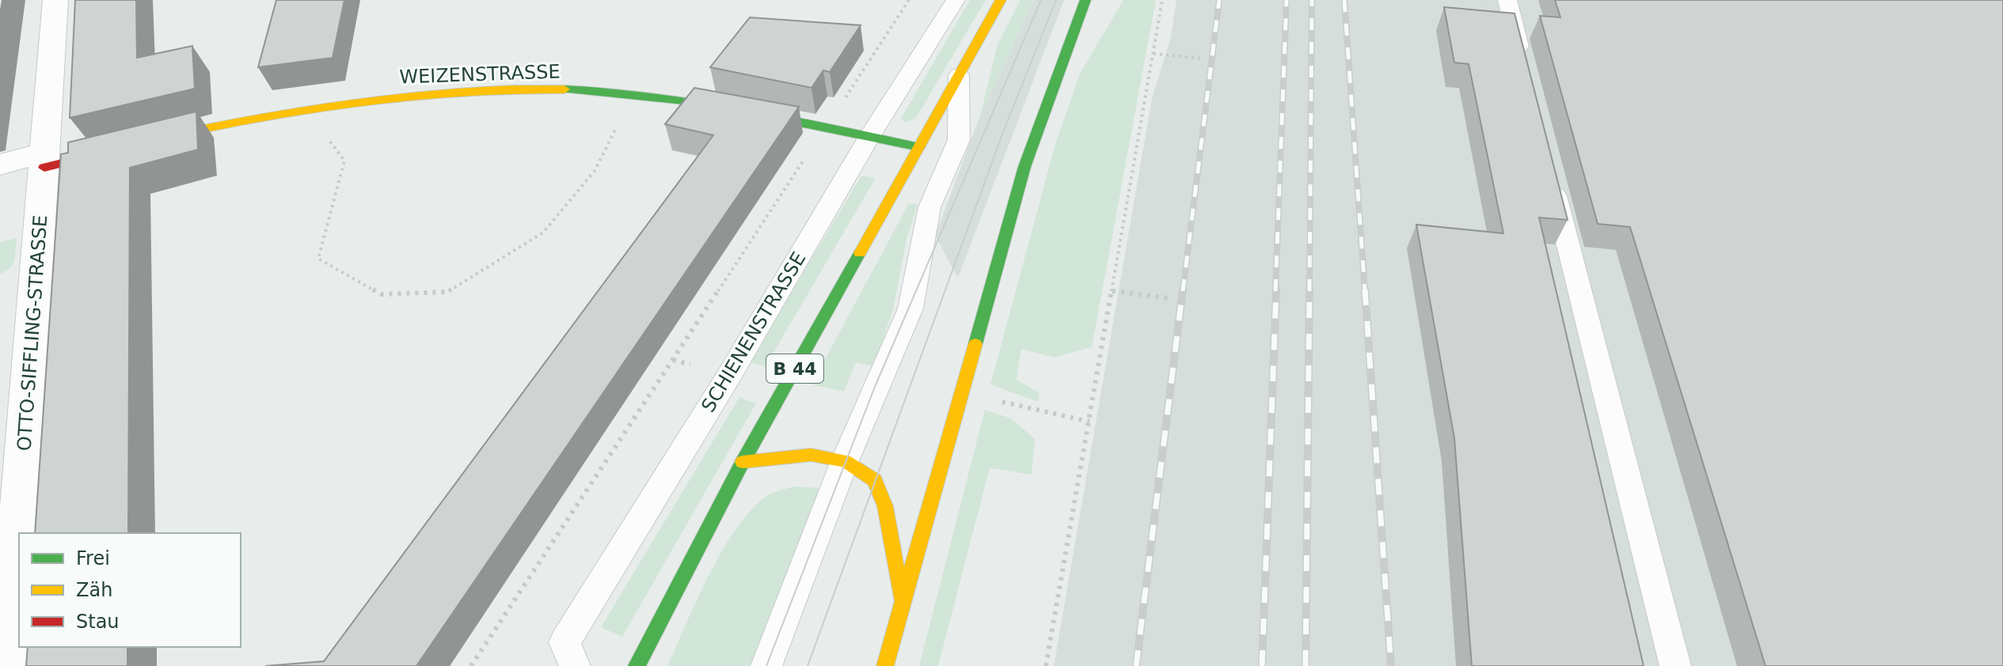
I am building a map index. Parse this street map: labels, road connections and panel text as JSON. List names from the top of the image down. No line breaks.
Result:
{"streets":{"main road":["WEIZENSTRASSE","B 44"],"street":["OTTO-SIFFLING-STRASSE"],"lane":["SCHIENENSTRASSE"]},"crossings":[["WEIZENSTRASSE","SCHIENENSTRASSE"],["WEIZENSTRASSE","B 44"]],"legend":["Frei","Zäh","Stau"]}
